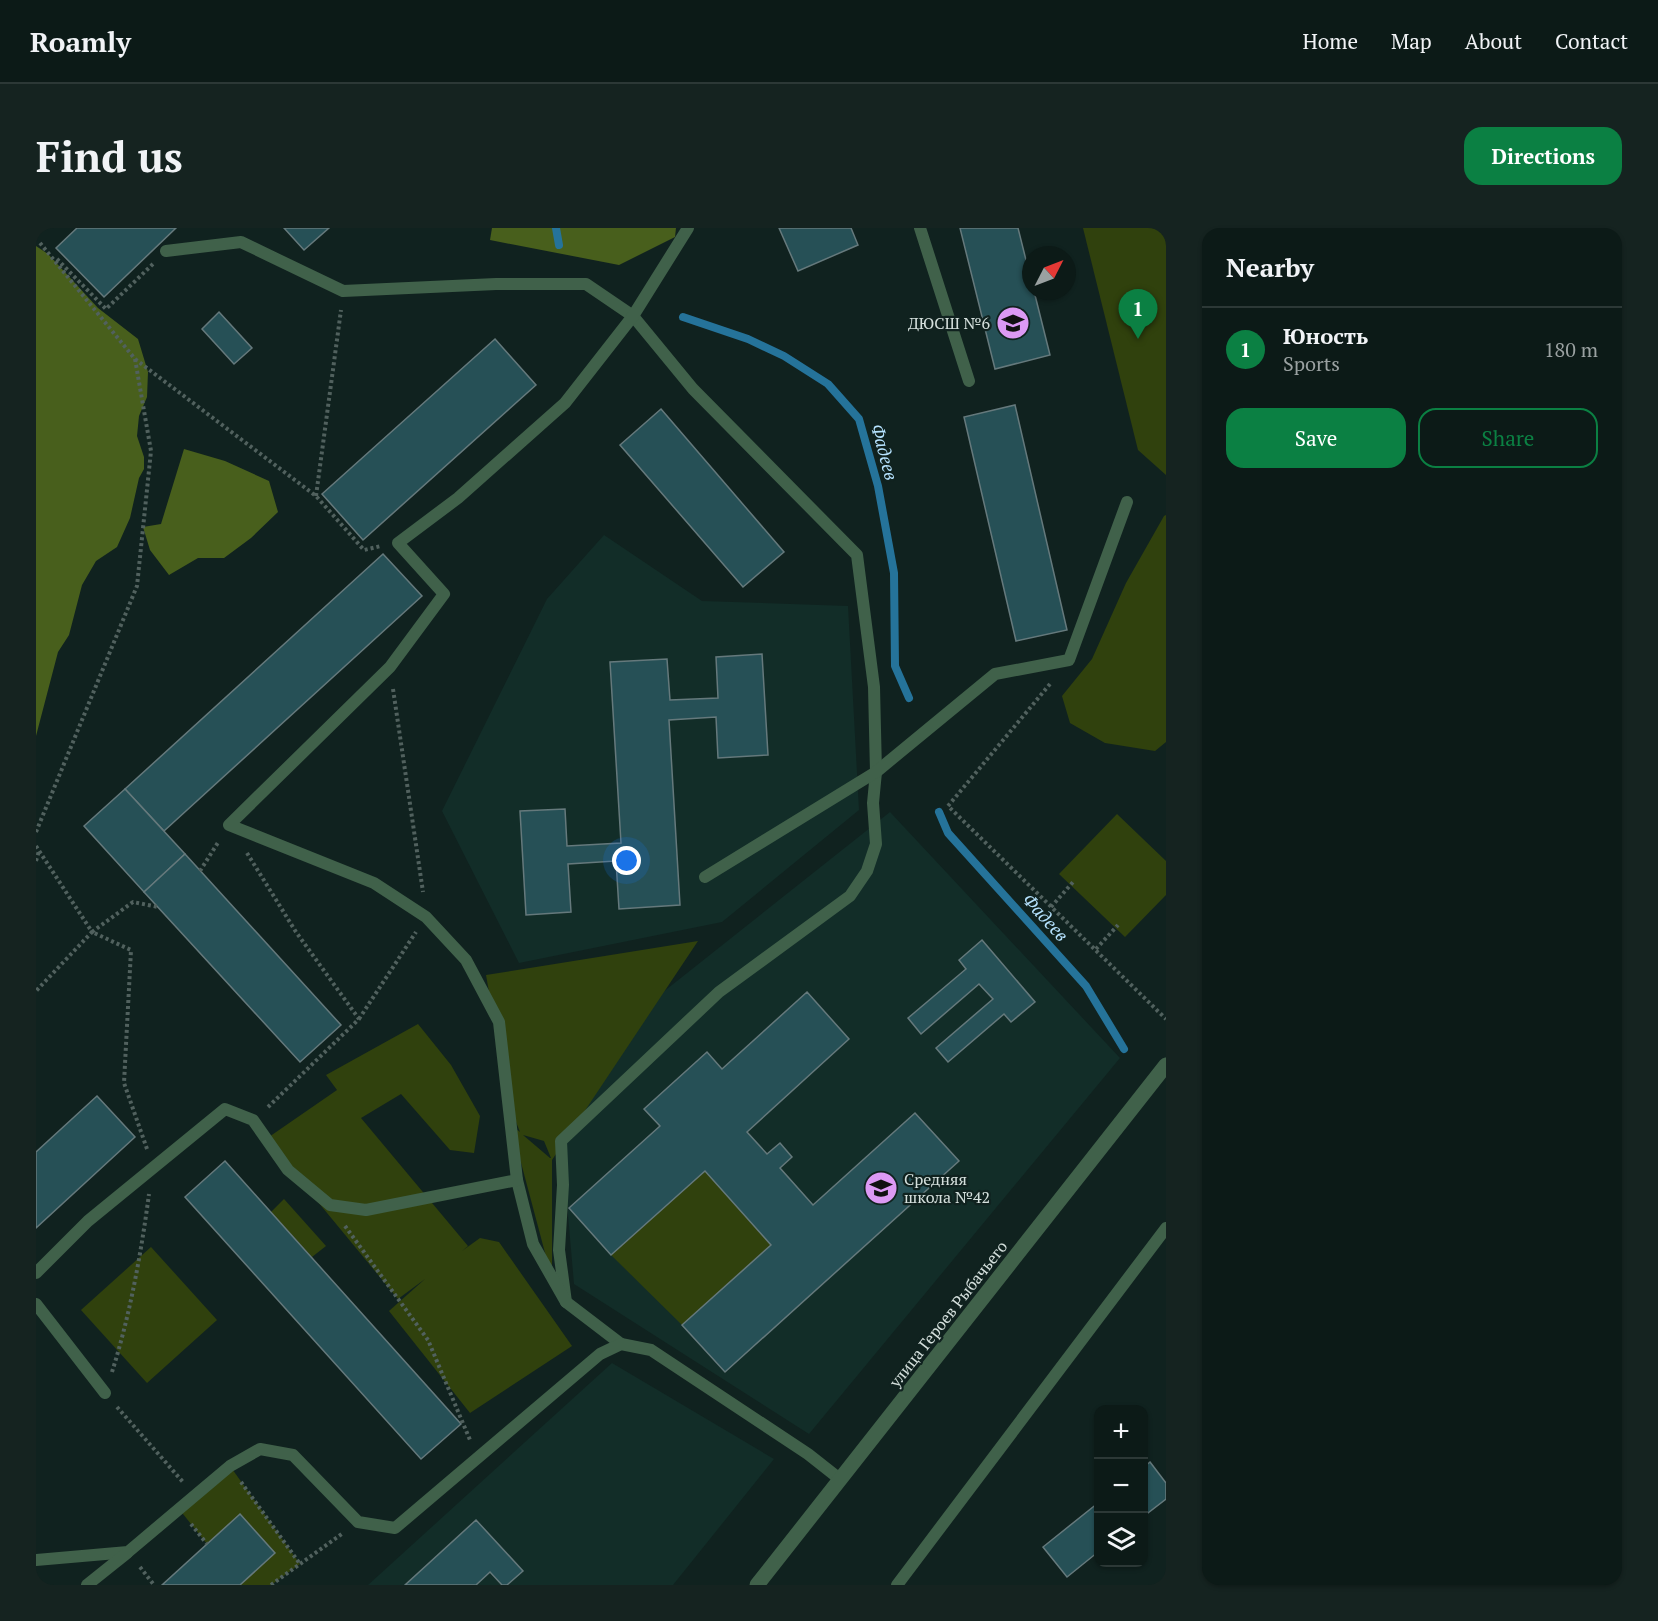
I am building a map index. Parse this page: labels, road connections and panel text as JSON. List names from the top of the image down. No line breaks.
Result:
{"streets":{"street":["улица Героев Рыбачьего"]},"water":["Фадеев"],"places":{"school or university":["ДЮСШ №6","Средняя школа №42"]},"north":"top right","page":{"header":"Roamly","nav":["Home","Map","About","Contact"],"buttons":["Directions",["Save","Share"]],"title":"Find us","heading":"Nearby","pins":"1","list":[{"mark":"1","name":"Юность","note":"Sports","value":"180 m"}],"map_buttons":["+","−"]}}
